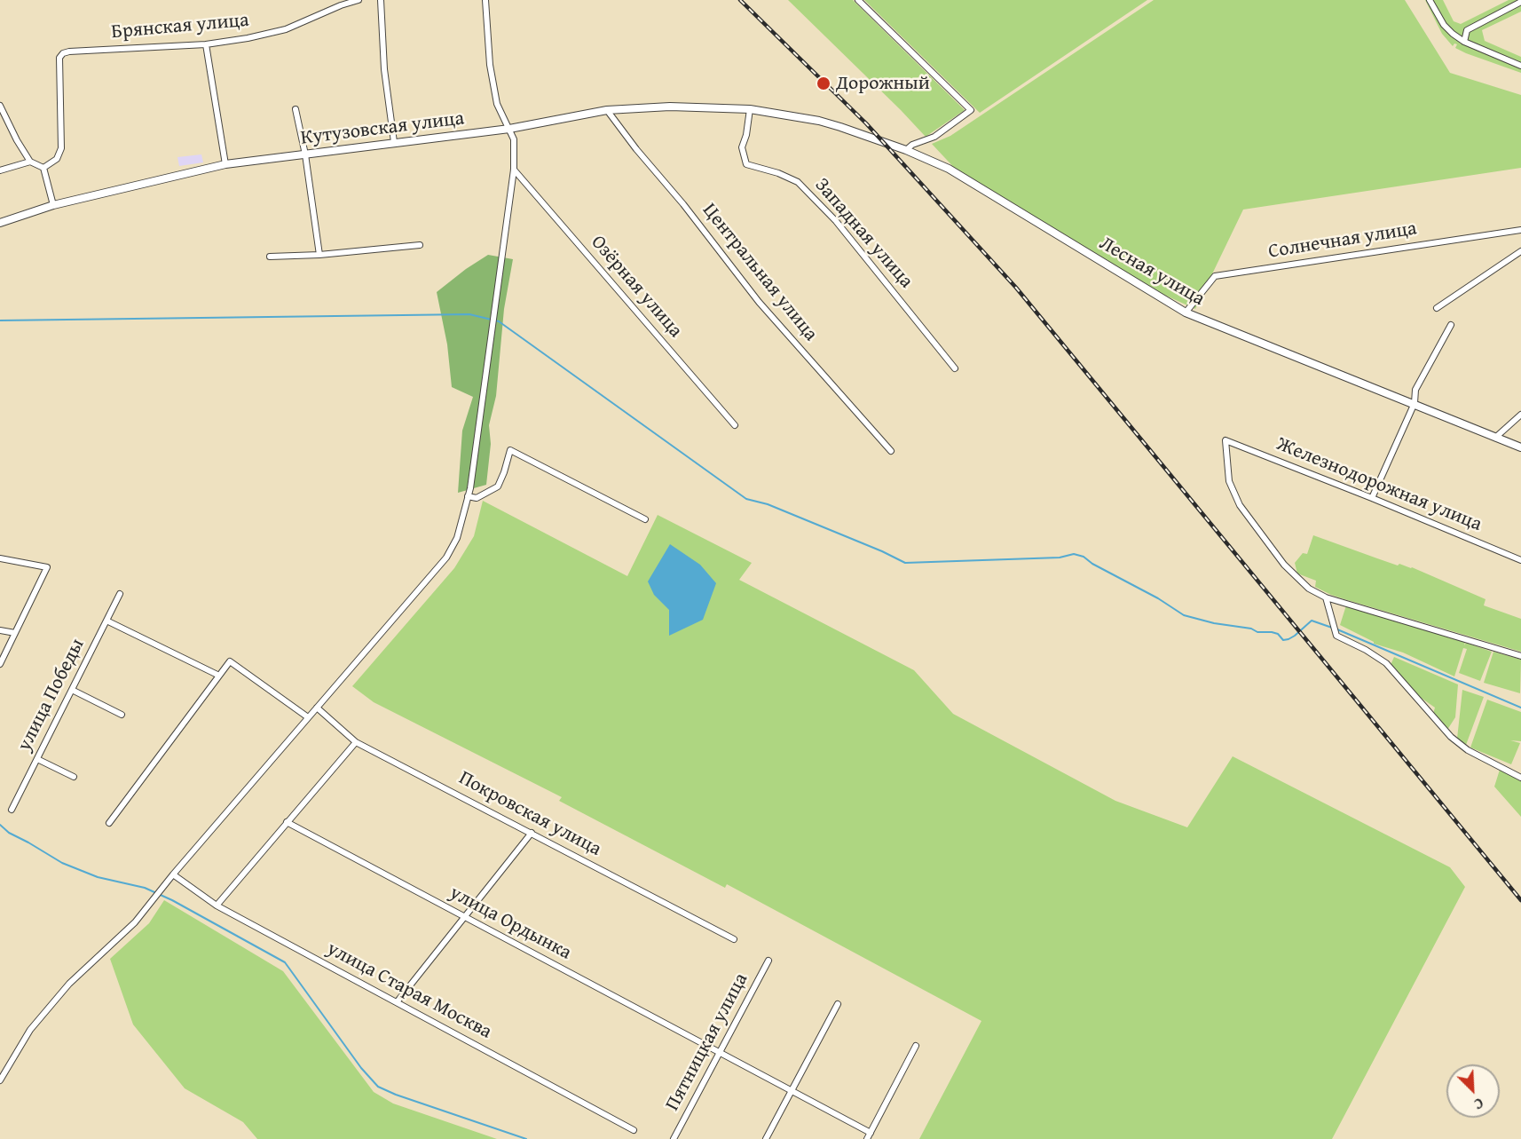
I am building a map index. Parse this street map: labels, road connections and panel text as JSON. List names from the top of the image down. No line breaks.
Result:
{"streets":{"street":["Брянская улица","Кутузовская улица","Западная улица","Солнечная улица","Лесная улица","Центральная улица","Озёрная улица","Железнодорожная улица","улица Победы","Покровская улица","улица Ордынка","улица Старая Москва","Пятницкая улица"]},"crossings":[["Кутузовская улица","Западная улица"],["Кутузовская улица","Лесная улица"],["Кутузовская улица","Центральная улица"],["Солнечная улица","Лесная улица"],["улица Ордынка","Пятницкая улица"]],"places":["Дорожный"],"north":"bottom right"}
